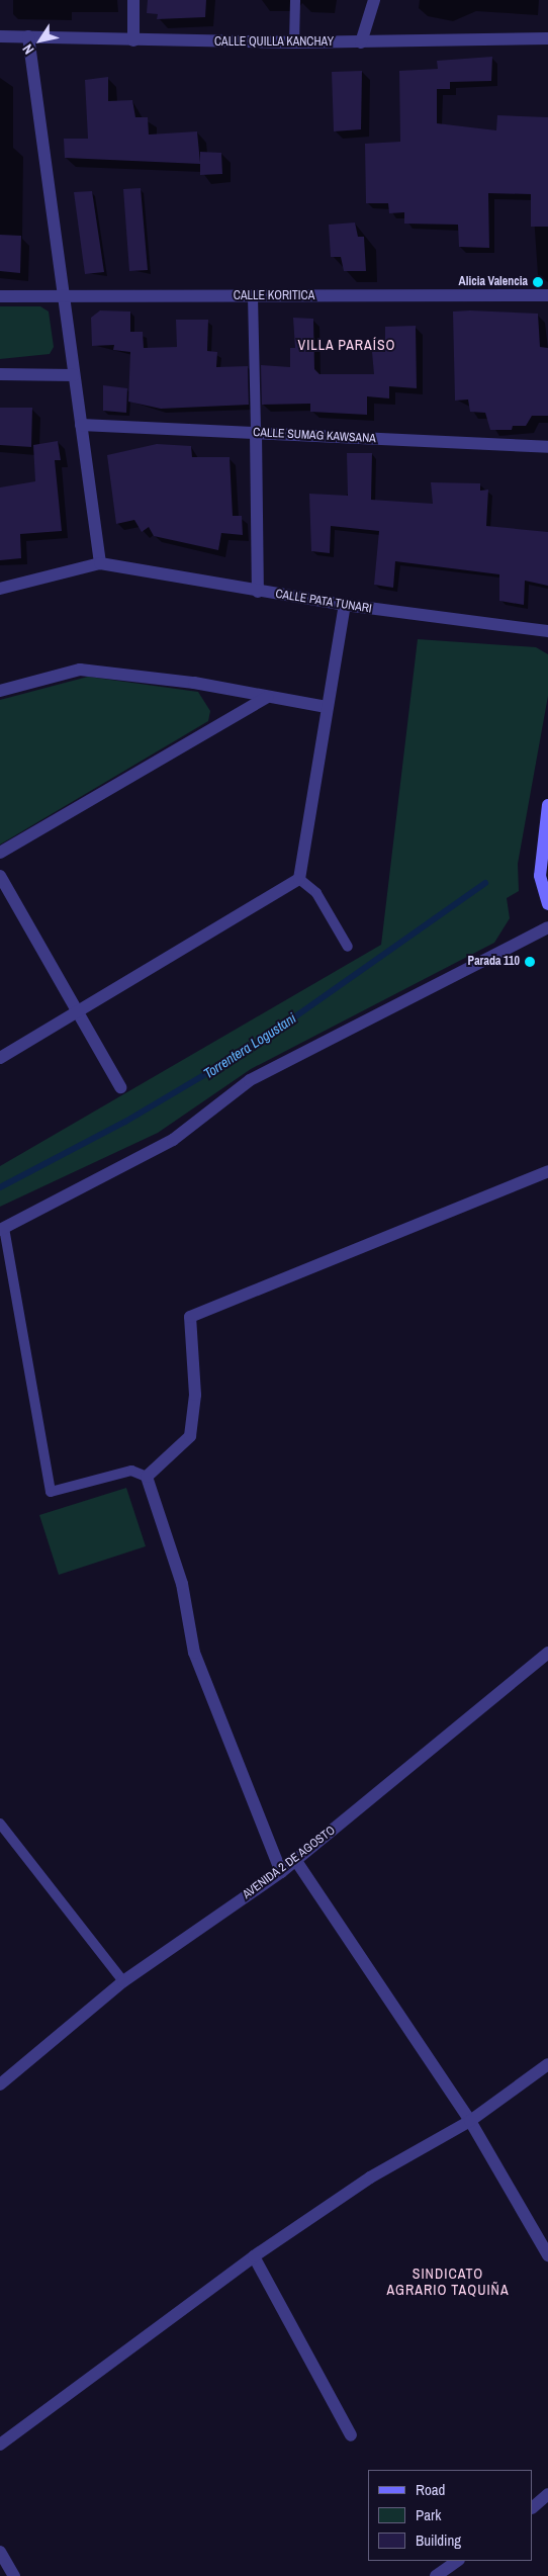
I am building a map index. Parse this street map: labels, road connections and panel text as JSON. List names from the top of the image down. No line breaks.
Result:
{"streets":{"street":["CALLE QUILLA KANCHAY","CALLE KORITICA","CALLE SUMAG KAWSANA","CALLE PATA TUNARI","AVENIDA 2 DE AGOSTO"]},"districts":["VILLA PARAÍSO","SINDICATO AGRARIO TAQUIÑA"],"water":["Torrentera Logustani"],"places":["Alicia Valencia","Parada 110"],"legend":["Road","Park","Building"],"north":"bottom left"}
